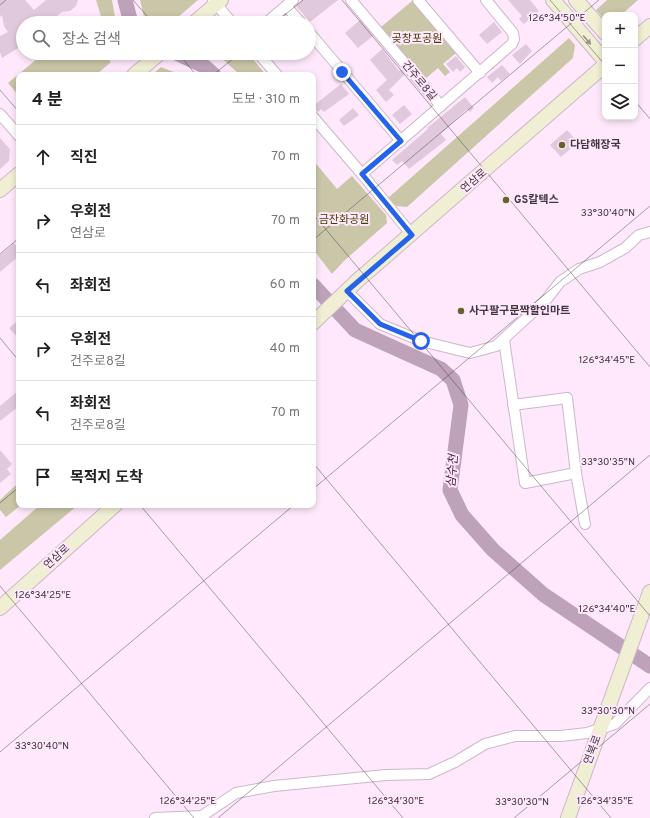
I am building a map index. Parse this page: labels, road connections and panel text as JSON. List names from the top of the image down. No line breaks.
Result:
{"streets":{"main road":["연삼로","연북로"],"street":["건주로8길"]},"water":["삼수천"],"parks":["곶창포공원","금잔화공원"],"places":["다담해장국","GS칼텍스","사구팔구문짝할인마트"],"page":{"map_buttons":["+","−"],"search":"장소 검색","heading":["4 분","도보 · 310 m"],"list":[["직진","70 m"],["우회전","연삼로","70 m"],["좌회전","60 m"],["우회전","건주로8길","40 m"],["좌회전","건주로8길","70 m"],"목적지 도착"]},"coordinates":["126°34'50\"E","33°30'40\"N","126°34'45\"E","33°30'35\"N","126°34'25\"E","126°34'40\"E","33°30'30\"N","126°34'30\"E","126°34'35\"E"]}
